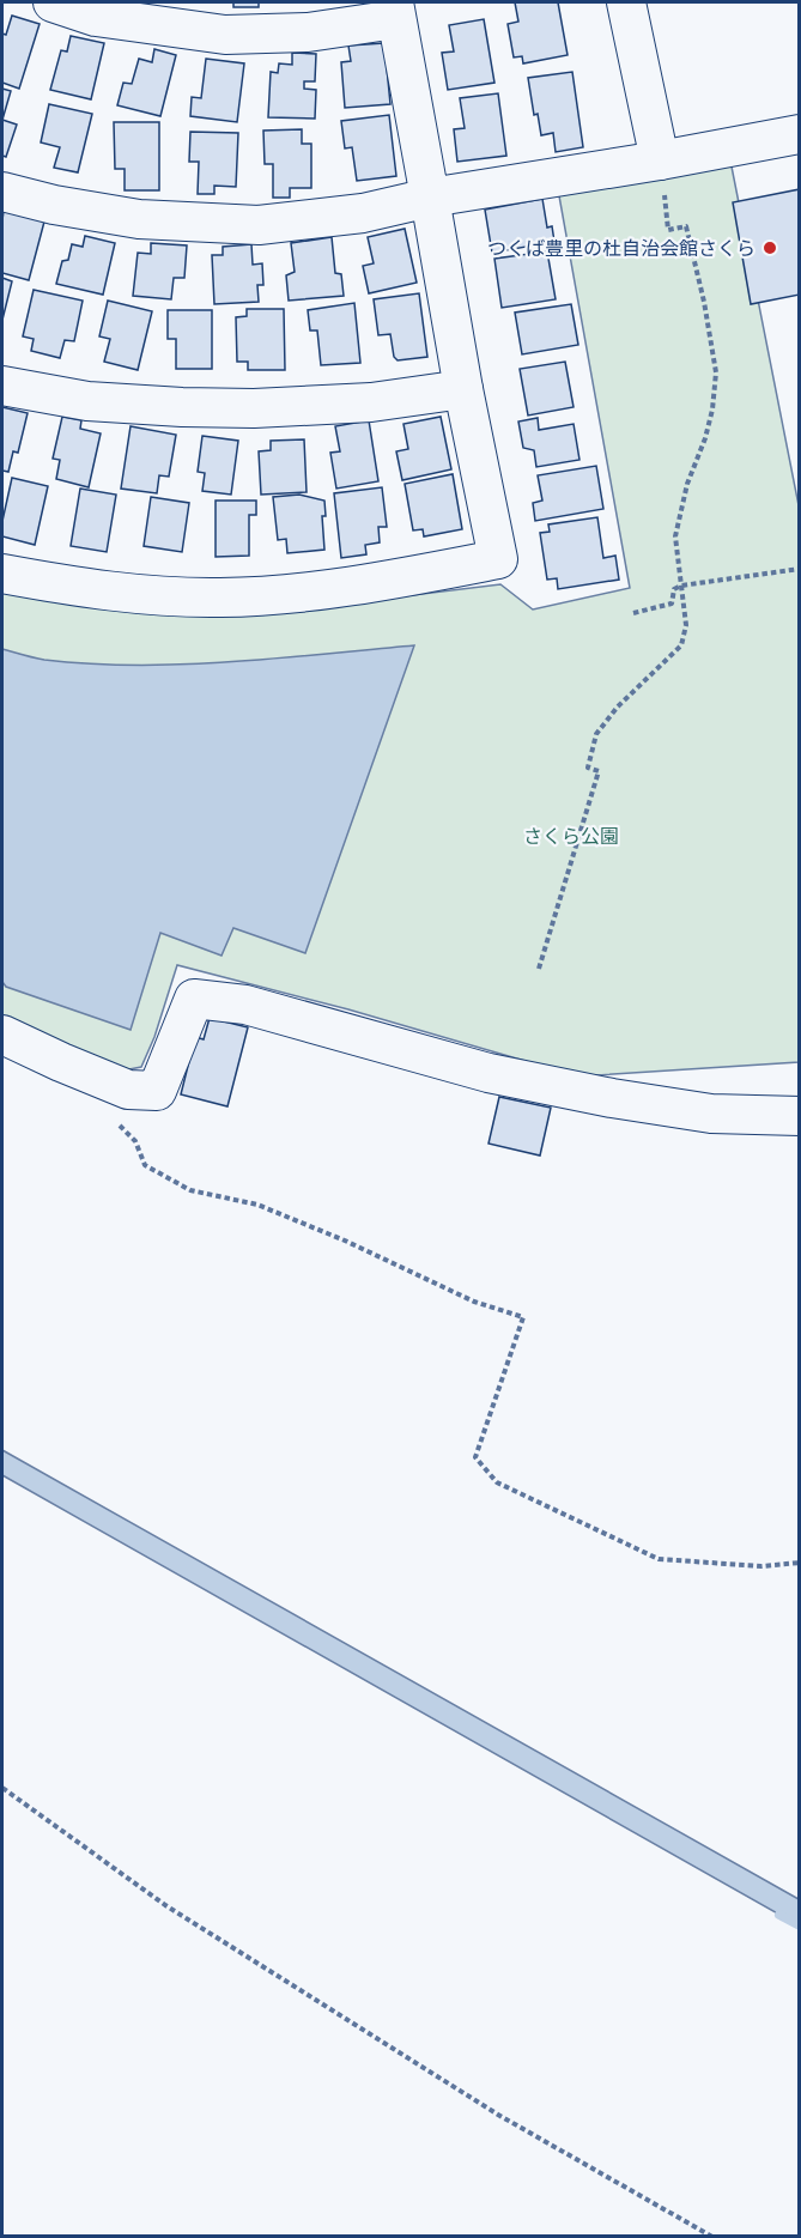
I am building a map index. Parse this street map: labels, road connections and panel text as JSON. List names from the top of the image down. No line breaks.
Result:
{"parks":["さくら公園"],"places":["つくば豊里の杜自治会館さくら"]}
